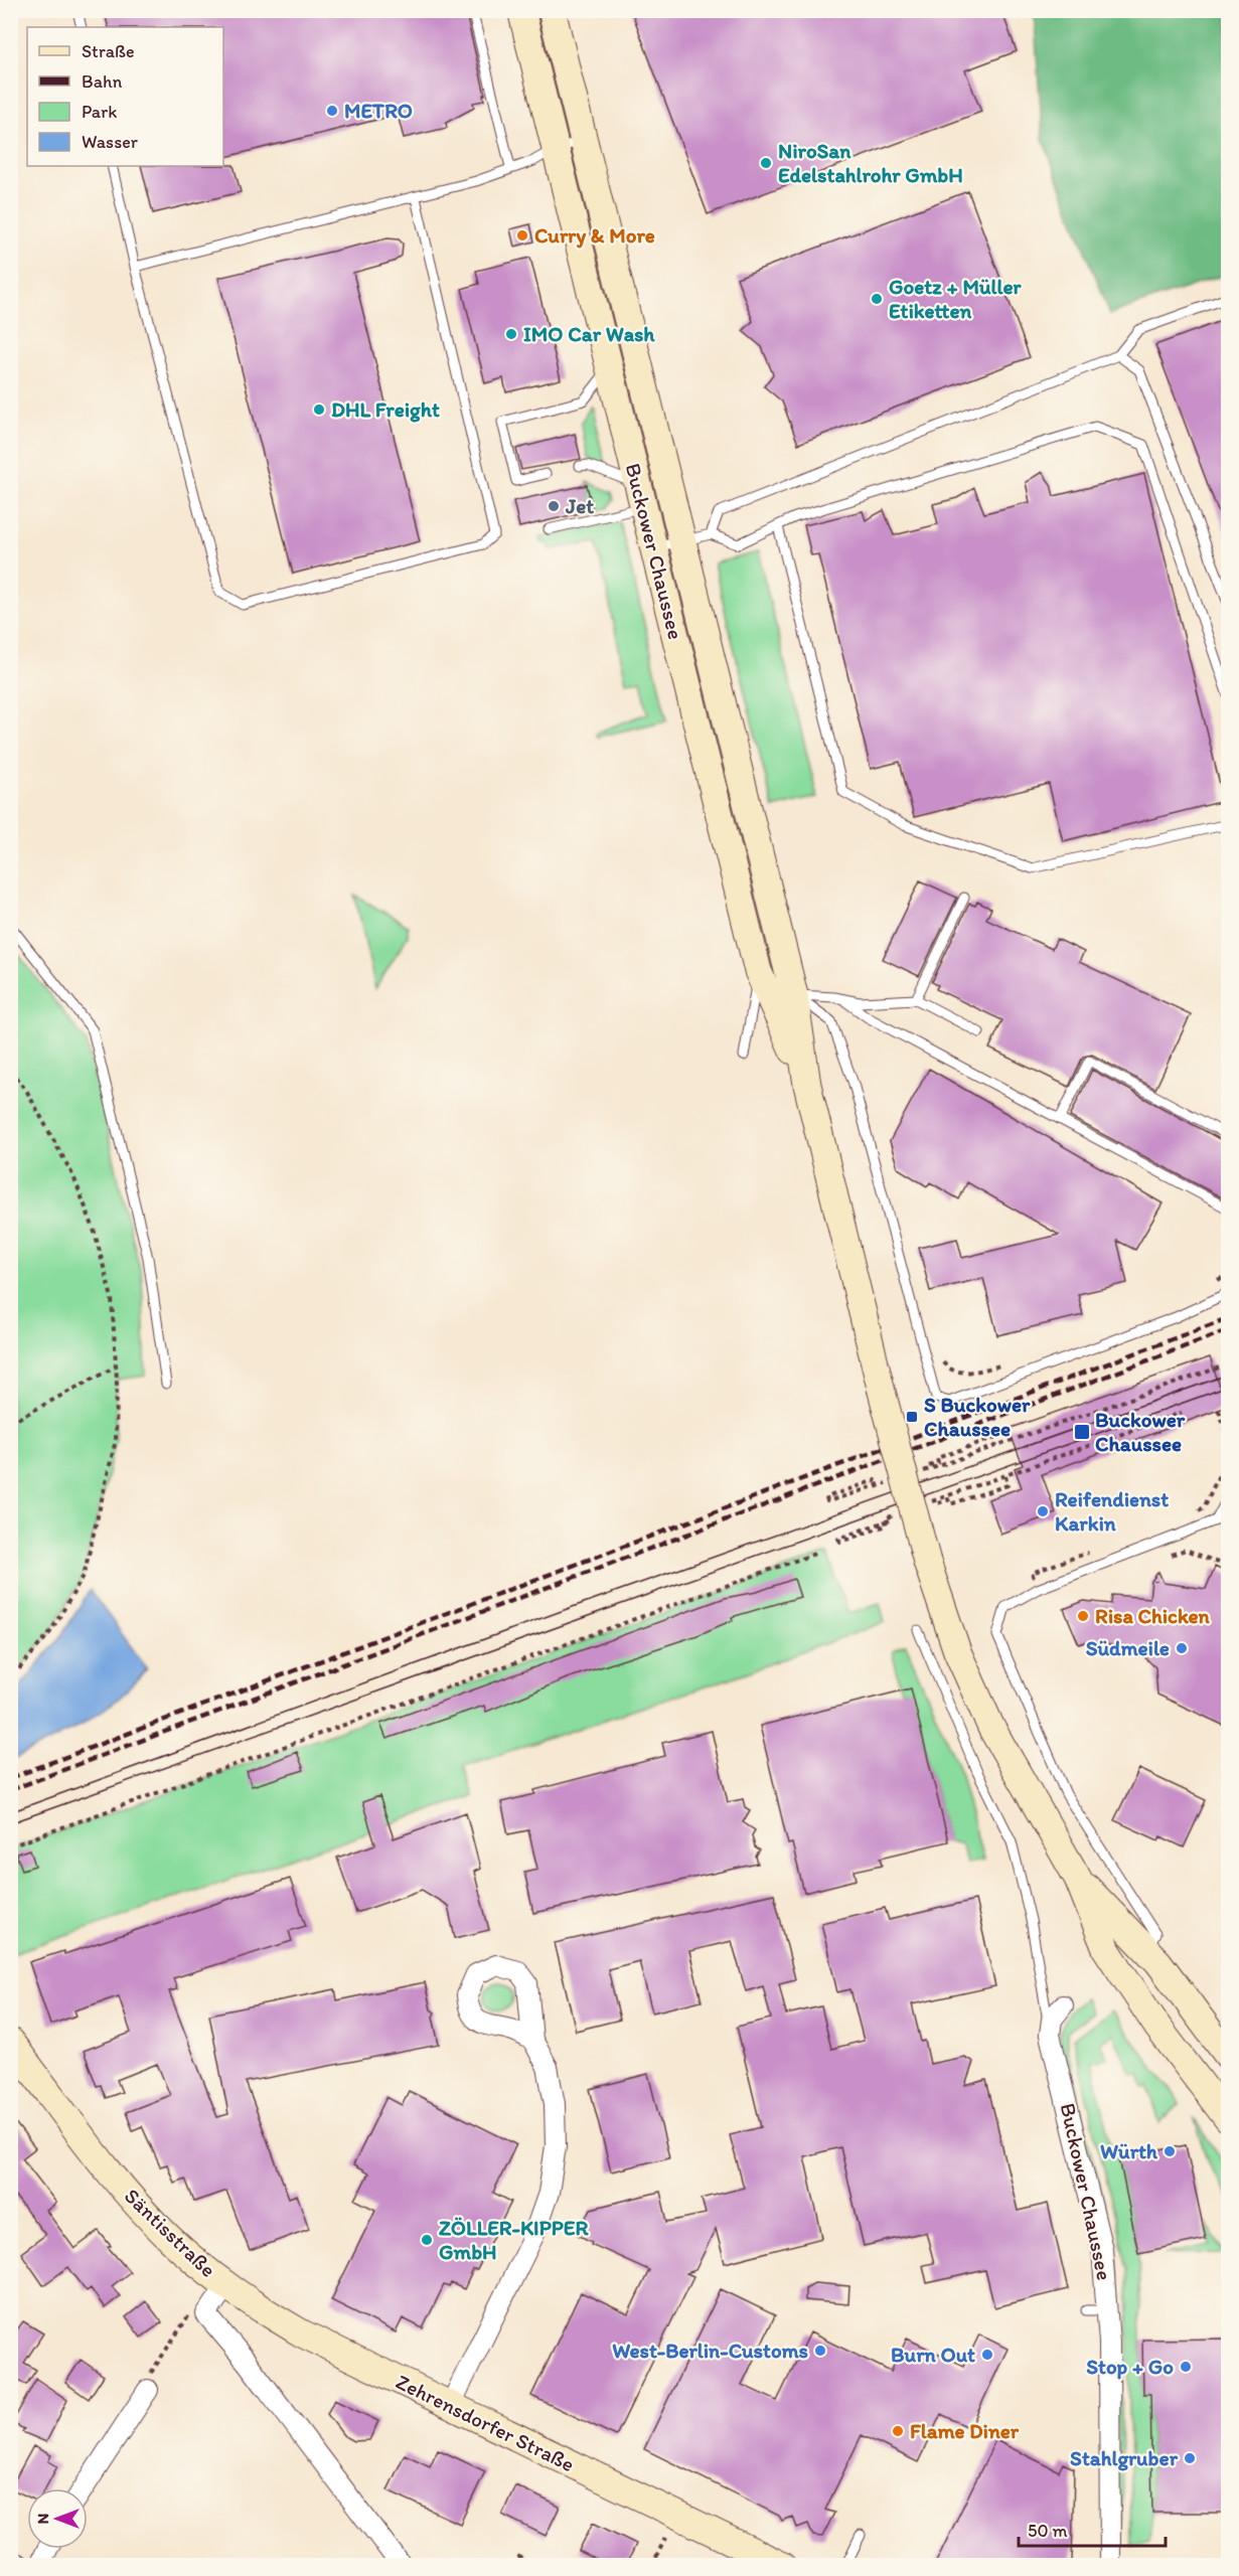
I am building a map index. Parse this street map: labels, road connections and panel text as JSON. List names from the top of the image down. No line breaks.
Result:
{"streets":{"main road":["Buckower Chaussee","Säntisstraße","Zehrensdorfer Straße"]},"crossings":[["Säntisstraße","Zehrensdorfer Straße"]],"places":{"other":["METRO","NiroSan Edelstahlrohr GmbH","Curry & More","Goetz + Müller Etiketten","IMO Car Wash","DHL Freight","Jet","Reifendienst Karkin","Risa Chicken","Südmeile","Würth","ZÖLLER-KIPPER GmbH","West-Berlin-Customs","Burn Out","Stop + Go","Flame Diner","Stahlgruber"],"transit":["S Buckower Chaussee","Buckower Chaussee"]},"legend":["Straße","Bahn","Park","Wasser"],"scale_bar":"50 m","north":"left"}
